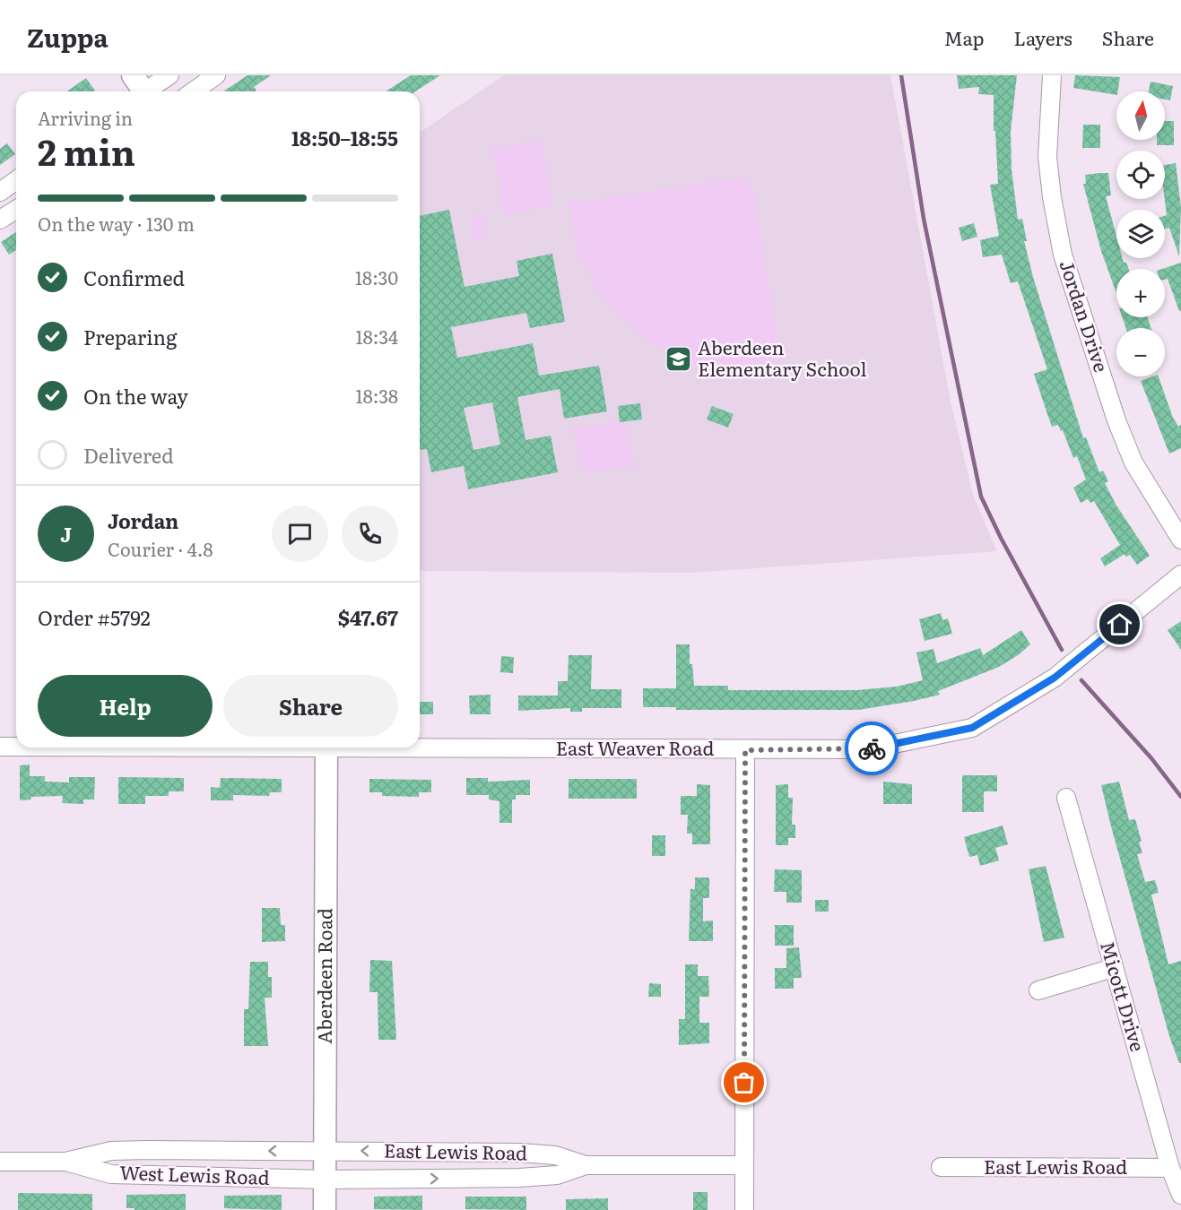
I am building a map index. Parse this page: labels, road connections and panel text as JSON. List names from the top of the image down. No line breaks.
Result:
{"streets":{"main road":["Aberdeen Road"],"street":["Jordan Drive","East Weaver Road","Micott Drive","East Lewis Road","West Lewis Road"]},"crossings":[["Aberdeen Road","East Lewis Road"],["Aberdeen Road","West Lewis Road"],["Micott Drive","East Lewis Road"],["East Lewis Road","West Lewis Road"]],"places":{"school or university":["Aberdeen Elementary School"]},"north":"top","page":{"header":"Zuppa","nav":["Map","Layers","Share"],"map_buttons":["+","−"],"heading":["2 min","Arriving in","18:50–18:55"],"panel":["Jordan","Courier · 4.8","Order #5792","$47.67"],"bar":"On the way · 130 m","list":[["Confirmed","18:30"],["Preparing","18:34"],["On the way","18:38"],"Delivered"],"round":"J","buttons":["Help","Share"]}}
